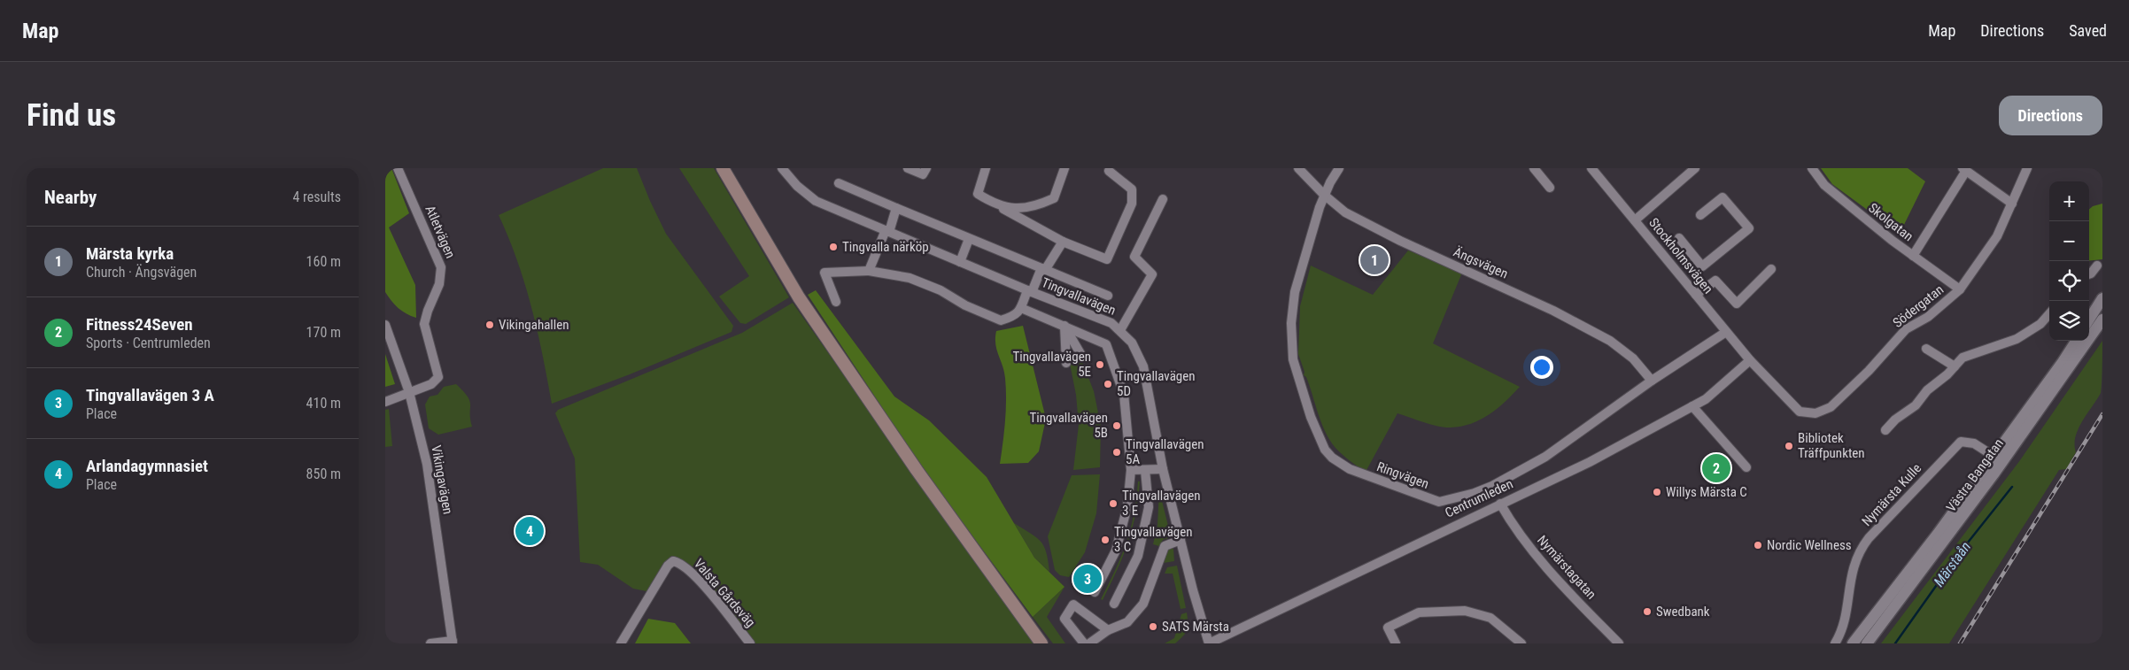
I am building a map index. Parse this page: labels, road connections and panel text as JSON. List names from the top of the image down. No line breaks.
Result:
{"streets":{"street":["Skolgatan","Atletvägen","Stockholmsvägen","Ängsvägen","Tingvallavägen","Södergatan","Ringvägen","Västra Bangatan","Vikingavägen","Nymärsta Kulle","Centrumleden","Nymärstagatan","Valsta Gårdsväg"]},"crossings":[["Skolgatan","Södergatan"],["Atletvägen","Vikingavägen"],["Stockholmsvägen","Södergatan"],["Stockholmsvägen","Ringvägen"],["Stockholmsvägen","Centrumleden"],["Ängsvägen","Ringvägen"],["Tingvallavägen","Centrumleden"],["Södergatan","Centrumleden"],["Västra Bangatan","Nymärsta Kulle"],["Centrumleden","Nymärstagatan"]],"water":["Märstaån"],"places":["Tingvalla närköp","Vikingahallen","Tingvallavägen 5E","Tingvallavägen 5D","Tingvallavägen 5B","Bibliotek Träffpunkten","Tingvallavägen 5A","Willys Märsta C","Tingvallavägen 3 E","Tingvallavägen 3 C","Nordic Wellness","Swedbank","SATS Märsta"],"page":{"header":"Map","nav":["Map","Directions","Saved"],"buttons":"Directions","title":"Find us","heading":["Nearby","4 results"],"map_buttons":["+","−"],"list":[{"mark":"1","name":"Märsta kyrka","note":"Church · Ängsvägen","value":"160 m"},{"mark":"2","name":"Fitness24Seven","note":"Sports · Centrumleden","value":"170 m"},{"mark":"3","name":"Tingvallavägen 3 A","note":"Place","value":"410 m"},{"mark":"4","name":"Arlandagymnasiet","note":"Place","value":"850 m"}],"pins":["1","2","4","3"]}}
